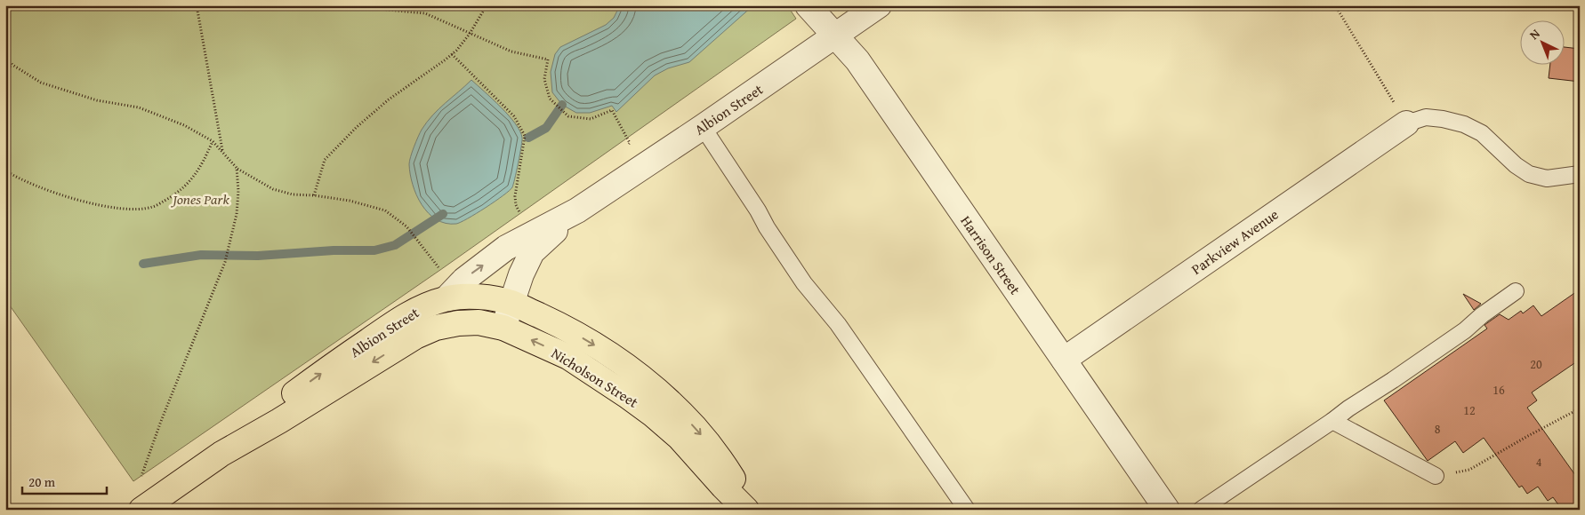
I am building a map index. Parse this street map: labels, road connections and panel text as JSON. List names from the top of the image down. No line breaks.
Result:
{"streets":{"main road":["Albion Street","Nicholson Street"],"street":["Parkview Avenue","Harrison Street"]},"crossings":[["Albion Street","Harrison Street"],["Albion Street","Nicholson Street"],["Parkview Avenue","Harrison Street"]],"parks":["Jones Park"],"house_numbers":["20","16","12","8","4"],"scale_bar":"20 m","north":"top left"}
